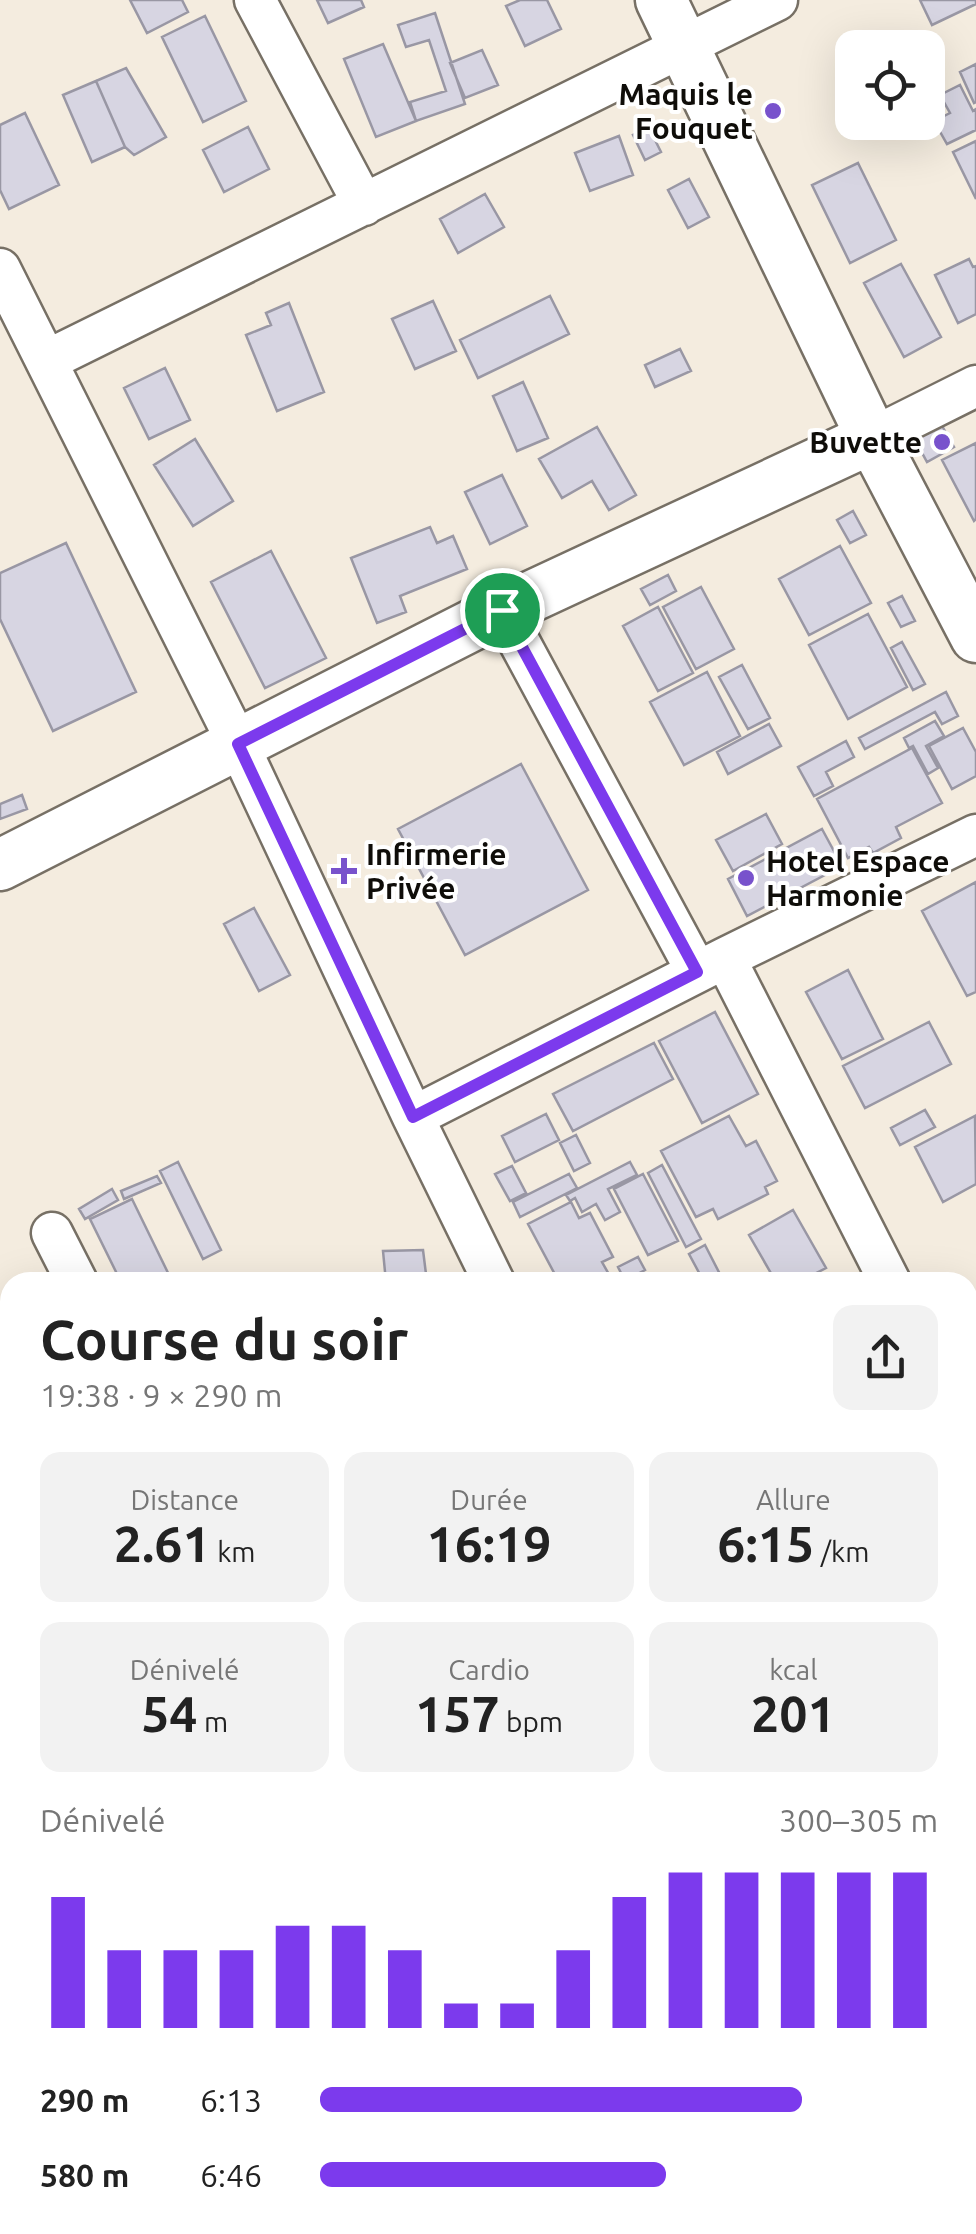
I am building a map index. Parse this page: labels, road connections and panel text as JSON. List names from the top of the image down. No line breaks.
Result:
{"places":{"other":["Maquis le Fouquet","Buvette","Hotel Espace Harmonie"],"health":["Infirmerie Privée"]},"page":{"heading":["Course du soir","19:38 · 9 × 290 m"],"stats":[["Distance","2.61 km"],["Durée","16:19"],["Allure","6:15 /km"],["Dénivelé","54 m"],["Cardio","157 bpm"],["kcal","201"]],"chart":["Dénivelé","300–305 m"],"list":[{"name":"290 m","note":"6:13"},{"name":"580 m","note":"6:46"}]}}
